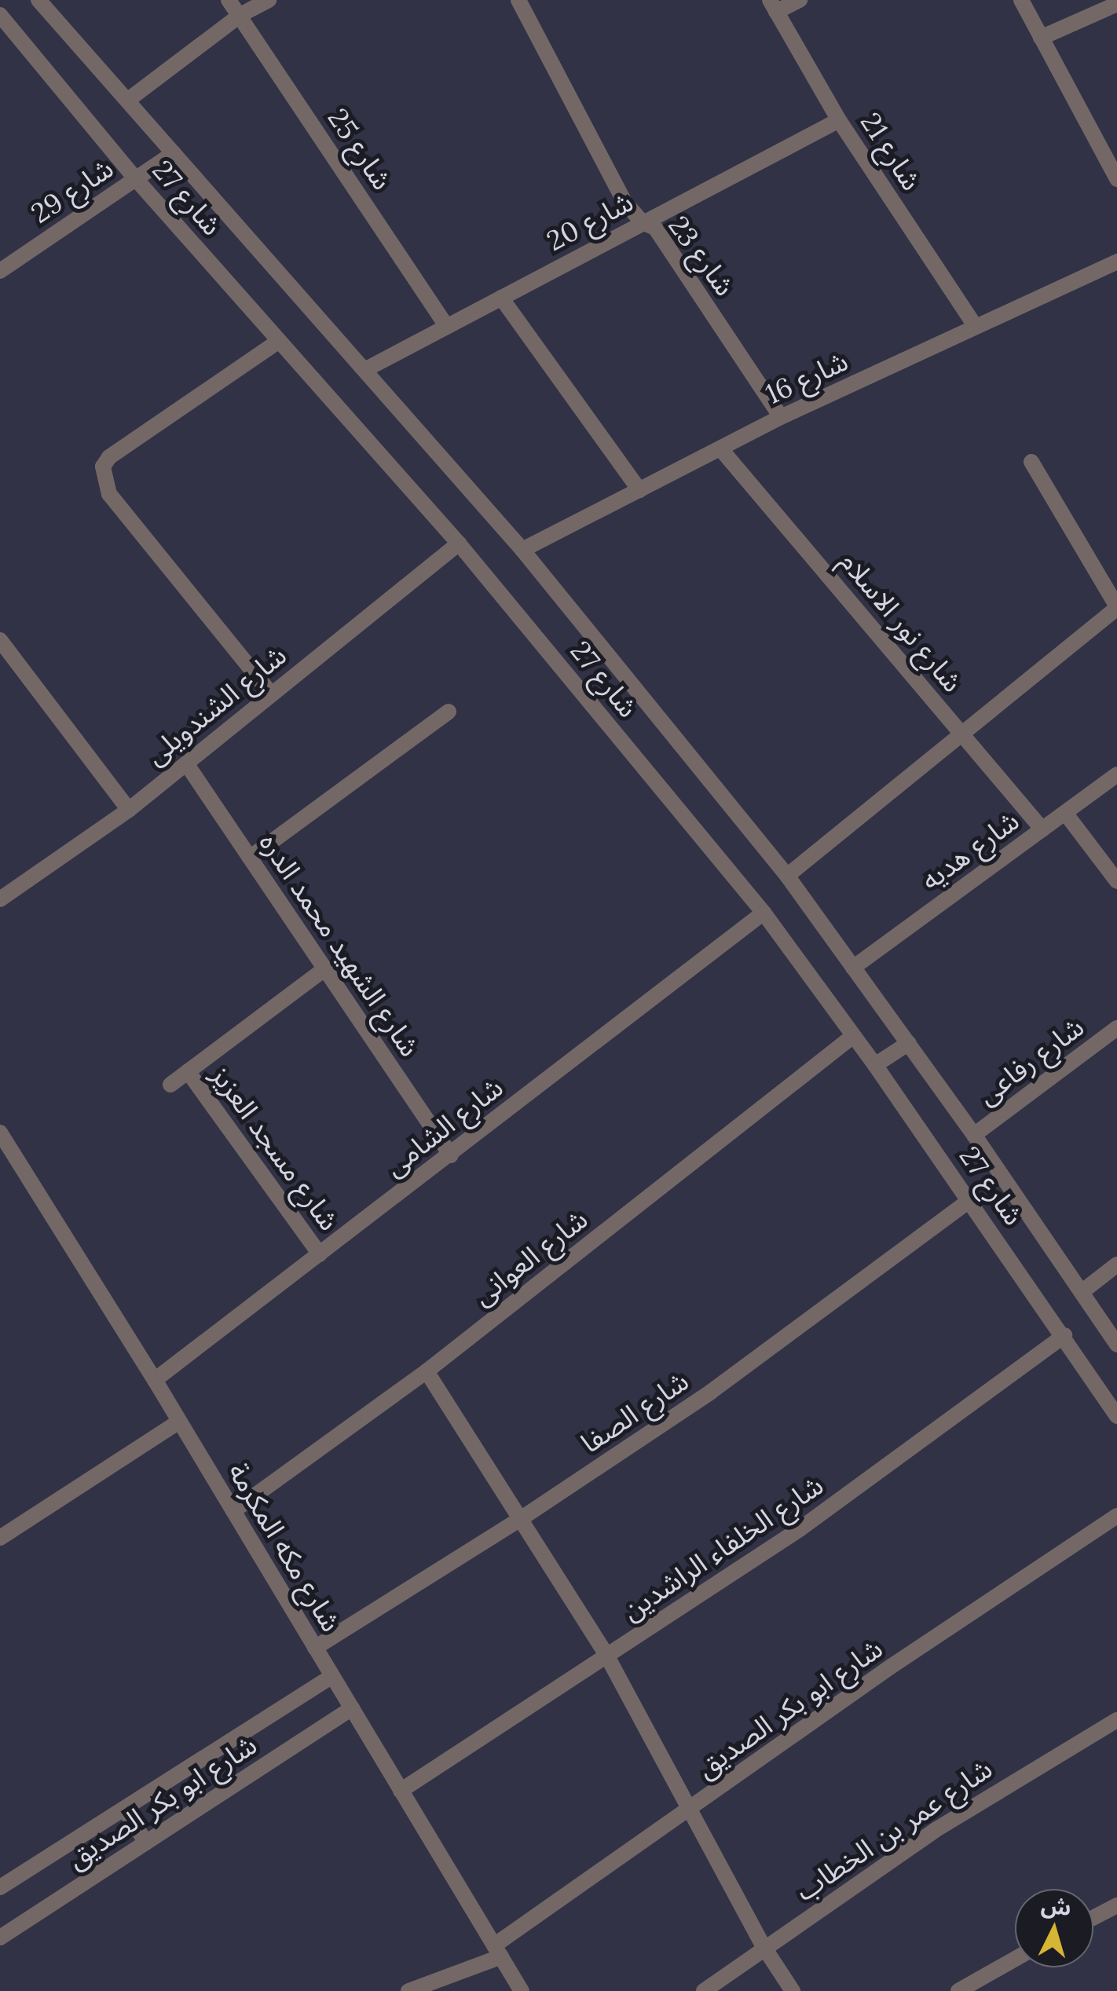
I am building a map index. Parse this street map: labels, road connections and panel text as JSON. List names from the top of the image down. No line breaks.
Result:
{"streets":{"street":["شارع 25","شارع 21","شارع 29","شارع 27","شارع 20","شارع 23","شارع 16","شارع نور الاسلام","شارع الشندويلى","شارع هديه","شارع الشهيد محمد الدره","شارع رفاعى","شارع الشامى","شارع مسجد العزيز","شارع العوانى","شارع الصفا","شارع مكه المكرمة","شارع الخلفاء الراشدين","شارع ابو بكر الصديق","شارع عمر بن الخطاب"]},"crossings":[["شارع 25","شارع 20"],["شارع 21","شارع 20"],["شارع 21","شارع 16"],["شارع 29","شارع 27"],["شارع 27","شارع 20"],["شارع 27","شارع 16"],["شارع 27","شارع الشندويلى"],["شارع 27","شارع هديه"],["شارع 27","شارع رفاعى"],["شارع 27","شارع الشامى"],["شارع 27","شارع العوانى"],["شارع 27","شارع الصفا"],["شارع 27","شارع الخلفاء الراشدين"],["شارع 20","شارع 23"],["شارع 23","شارع 16"],["شارع 16","شارع نور الاسلام"],["شارع نور الاسلام","شارع هديه"],["شارع الشندويلى","شارع الشهيد محمد الدره"],["شارع الشهيد محمد الدره","شارع الشامى"],["شارع الشامى","شارع مسجد العزيز"],["شارع الشامى","شارع مكه المكرمة"],["شارع العوانى","شارع مكه المكرمة"],["شارع الصفا","شارع مكه المكرمة"],["شارع مكه المكرمة","شارع الخلفاء الراشدين"],["شارع مكه المكرمة","شارع ابو بكر الصديق"]],"north":"top"}
